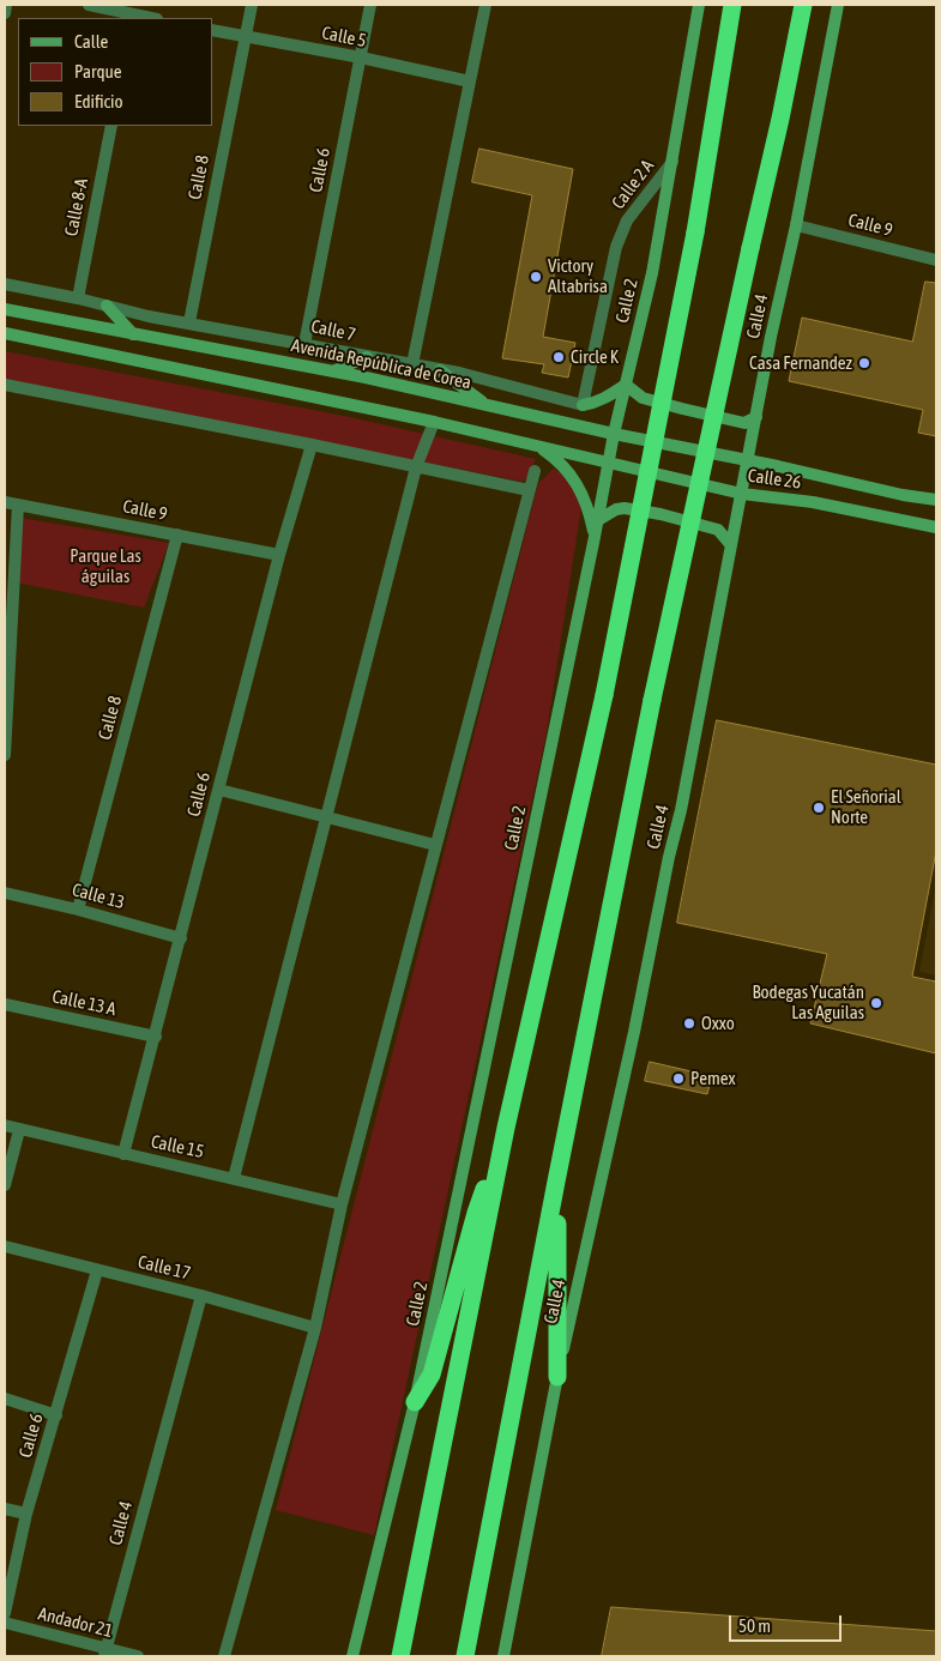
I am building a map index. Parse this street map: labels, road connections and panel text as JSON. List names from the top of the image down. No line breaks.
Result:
{"streets":{"main road":["Calle 2","Calle 4","Avenida República de Corea","Calle 26"],"street":["Calle 5","Calle 6","Calle 8","Calle 2 A","Calle 8-A","Calle 9","Calle 7","Calle 13","Calle 13 A","Calle 15","Calle 17","Andador 21"]},"crossings":[["Calle 5","Calle 6"],["Calle 5","Calle 8"],["Calle 6","Calle 9"],["Calle 6","Calle 7"],["Calle 6","Calle 13"],["Calle 6","Calle 13 A"],["Calle 6","Calle 15"],["Calle 6","Calle 17"],["Calle 8","Calle 9"],["Calle 8","Calle 7"],["Calle 8","Calle 13"],["Calle 2 A","Calle 2"],["Calle 2 A","Calle 7"],["Calle 8-A","Calle 7"],["Calle 9","Calle 4"],["Calle 2","Avenida República de Corea"],["Calle 2","Calle 26"],["Calle 4","Avenida República de Corea"],["Calle 4","Calle 26"],["Calle 4","Calle 17"],["Calle 4","Andador 21"],["Avenida República de Corea","Calle 26"]],"parks":["Parque Las águilas"],"places":["Victory Altabrisa","Circle K","Casa Fernandez","El Señorial Norte","Bodegas Yucatán Las Aguilas","Oxxo","Pemex"],"legend":["Calle","Parque","Edificio"],"scale_bar":"50 m"}
